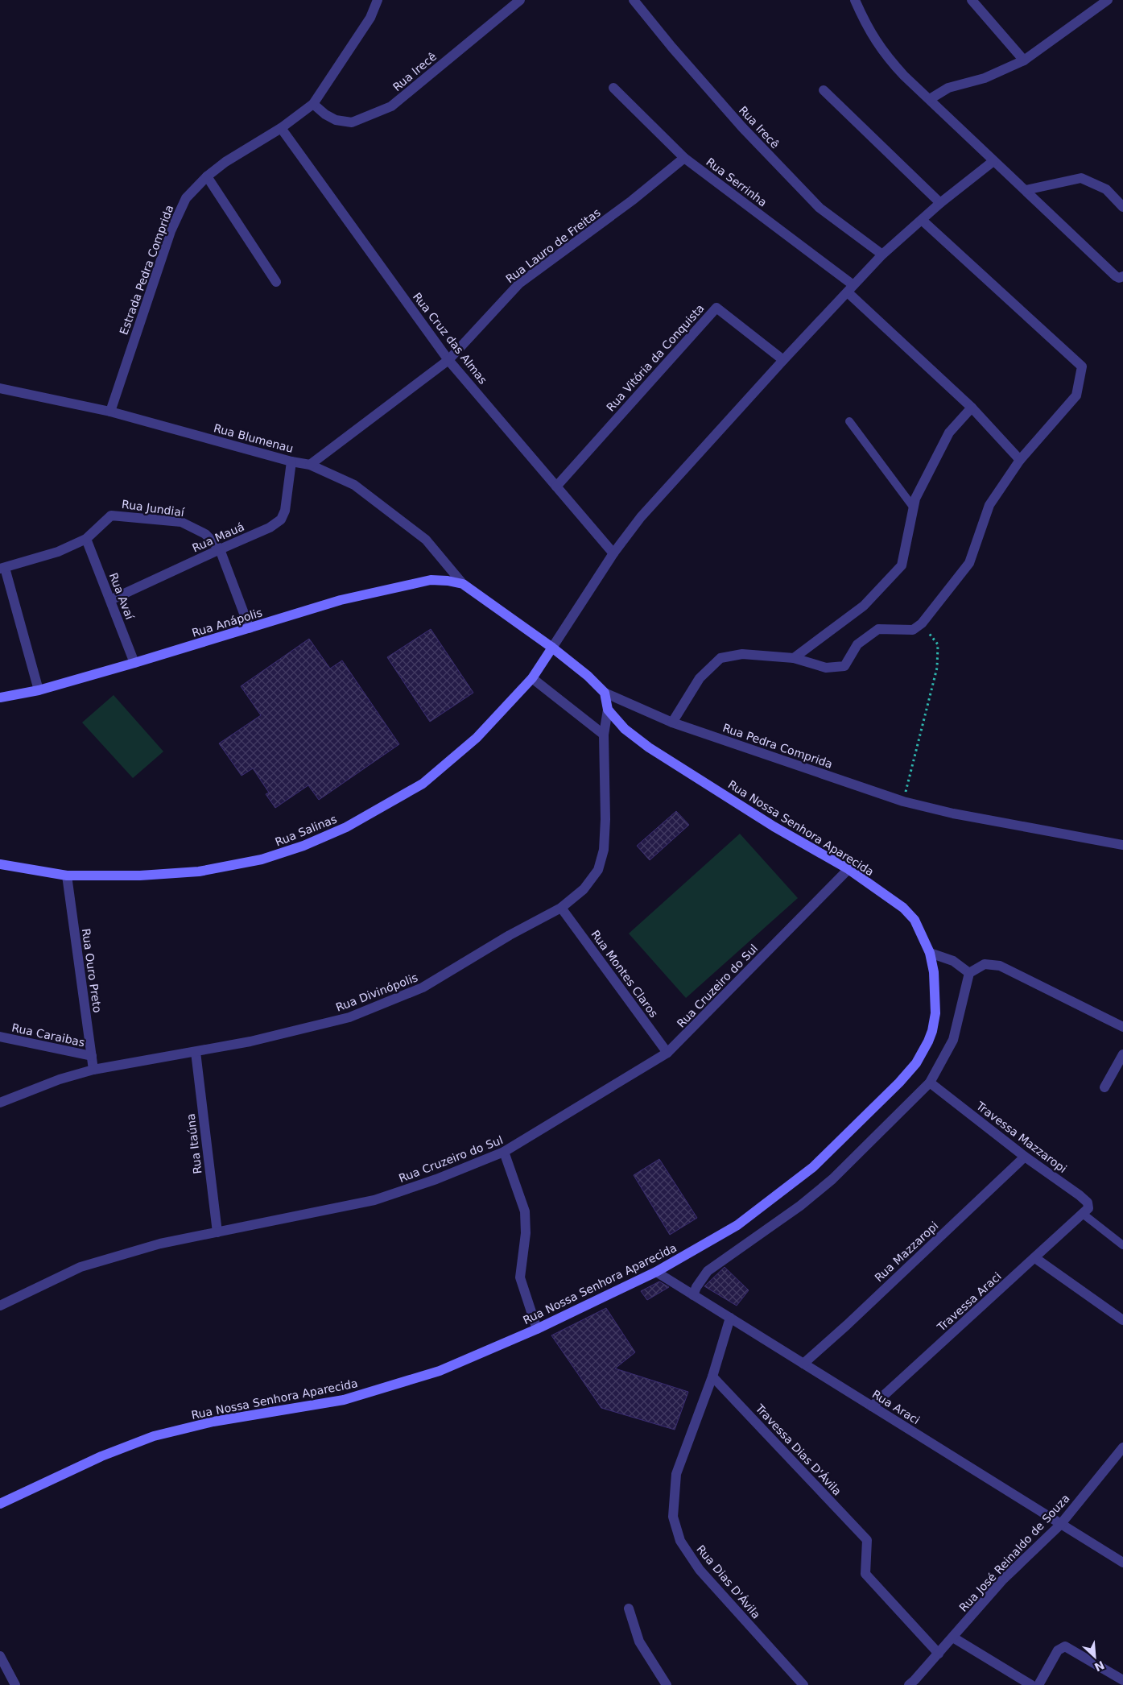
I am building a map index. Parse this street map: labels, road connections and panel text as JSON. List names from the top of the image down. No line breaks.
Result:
{"streets":{"street":["Rua Irecê","Rua Serrinha","Rua Lauro de Freitas","Estrada Pedra Comprida","Rua Cruz das Almas","Rua Vitória da Conquista","Rua Blumenau","Rua Jundiaí","Rua Mauá","Rua Avaí","Rua Anápolis","Rua Pedra Comprida","Rua Nossa Senhora Aparecida","Rua Salinas","Rua Ouro Preto","Rua Montes Claros","Rua Cruzeiro do Sul","Rua Divinópolis","Rua Caraibas","Travessa Mazzaropi","Rua Itaúna","Rua Mazzaropi","Travessa Araci","Rua Araci","Travessa Dias D'Ávila","Rua José Reinaldo de Souza","Rua Dias D'Ávila"]},"crossings":[["Rua Irecê","Estrada Pedra Comprida"],["Rua Serrinha","Rua Lauro de Freitas"],["Rua Lauro de Freitas","Rua Cruz das Almas"],["Rua Lauro de Freitas","Rua Blumenau"],["Estrada Pedra Comprida","Rua Cruz das Almas"],["Estrada Pedra Comprida","Rua Blumenau"],["Rua Cruz das Almas","Rua Vitória da Conquista"],["Rua Blumenau","Rua Mauá"],["Rua Blumenau","Rua Anápolis"],["Rua Blumenau","Rua Pedra Comprida"],["Rua Jundiaí","Rua Mauá"],["Rua Jundiaí","Rua Avaí"],["Rua Jundiaí","Rua Anápolis"],["Rua Mauá","Rua Avaí"],["Rua Avaí","Rua Anápolis"],["Rua Anápolis","Rua Pedra Comprida"],["Rua Pedra Comprida","Rua Salinas"],["Rua Nossa Senhora Aparecida","Rua Cruzeiro do Sul"],["Rua Nossa Senhora Aparecida","Rua Divinópolis"],["Rua Nossa Senhora Aparecida","Rua Araci"],["Rua Salinas","Rua Ouro Preto"],["Rua Ouro Preto","Rua Divinópolis"],["Rua Ouro Preto","Rua Caraibas"],["Rua Montes Claros","Rua Cruzeiro do Sul"],["Rua Montes Claros","Rua Divinópolis"],["Rua Cruzeiro do Sul","Rua Itaúna"],["Rua Divinópolis","Rua Itaúna"],["Travessa Mazzaropi","Rua Mazzaropi"],["Travessa Mazzaropi","Travessa Araci"],["Rua Mazzaropi","Rua Araci"],["Travessa Araci","Rua Araci"],["Rua Araci","Rua José Reinaldo de Souza"],["Rua Araci","Rua Dias D'Ávila"],["Travessa Dias D'Ávila","Rua José Reinaldo de Souza"],["Travessa Dias D'Ávila","Rua Dias D'Ávila"]],"north":"bottom right"}
